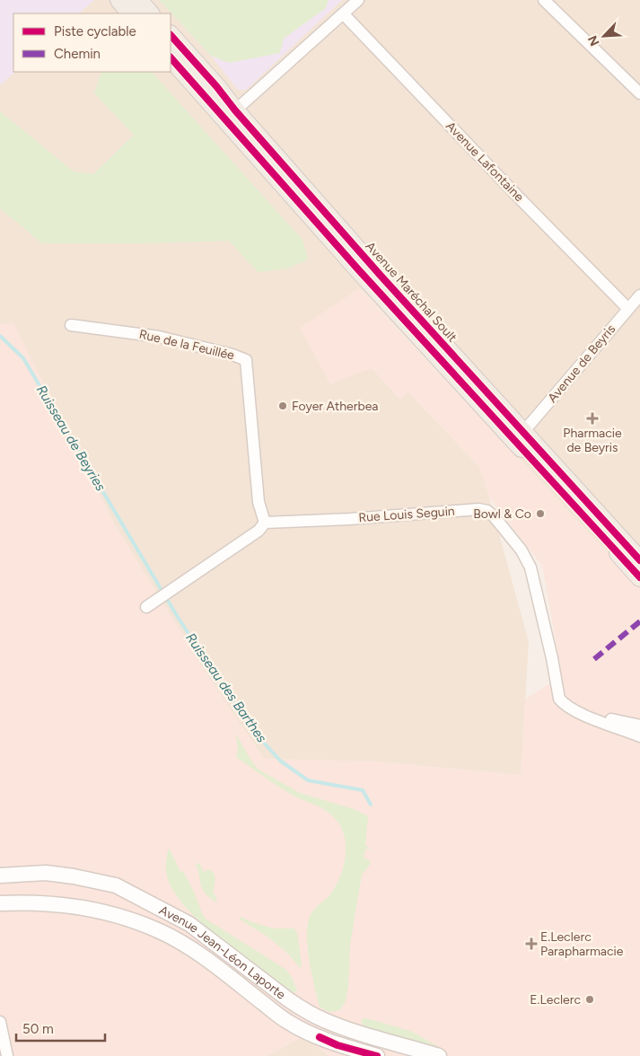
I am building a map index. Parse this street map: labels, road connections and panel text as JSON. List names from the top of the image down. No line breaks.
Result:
{"streets":{"main road":["Avenue Maréchal Soult"],"street":["Avenue Lafontaine","Rue de la Feuillée","Avenue de Beyris","Rue Louis Seguin","Avenue Jean-Léon Laporte"]},"crossings":[["Avenue Lafontaine","Avenue de Beyris"],["Avenue Maréchal Soult","Avenue de Beyris"],["Rue de la Feuillée","Rue Louis Seguin"]],"water":["Ruisseau de Beyries","Ruisseau des Barthes"],"places":{"other":["Foyer Atherbea","Bowl & Co","E.Leclerc"],"health":["Pharmacie de Beyris","E.Leclerc Parapharmacie"]},"legend":["Piste cyclable","Chemin"],"scale_bar":"50 m","north":"bottom left"}
